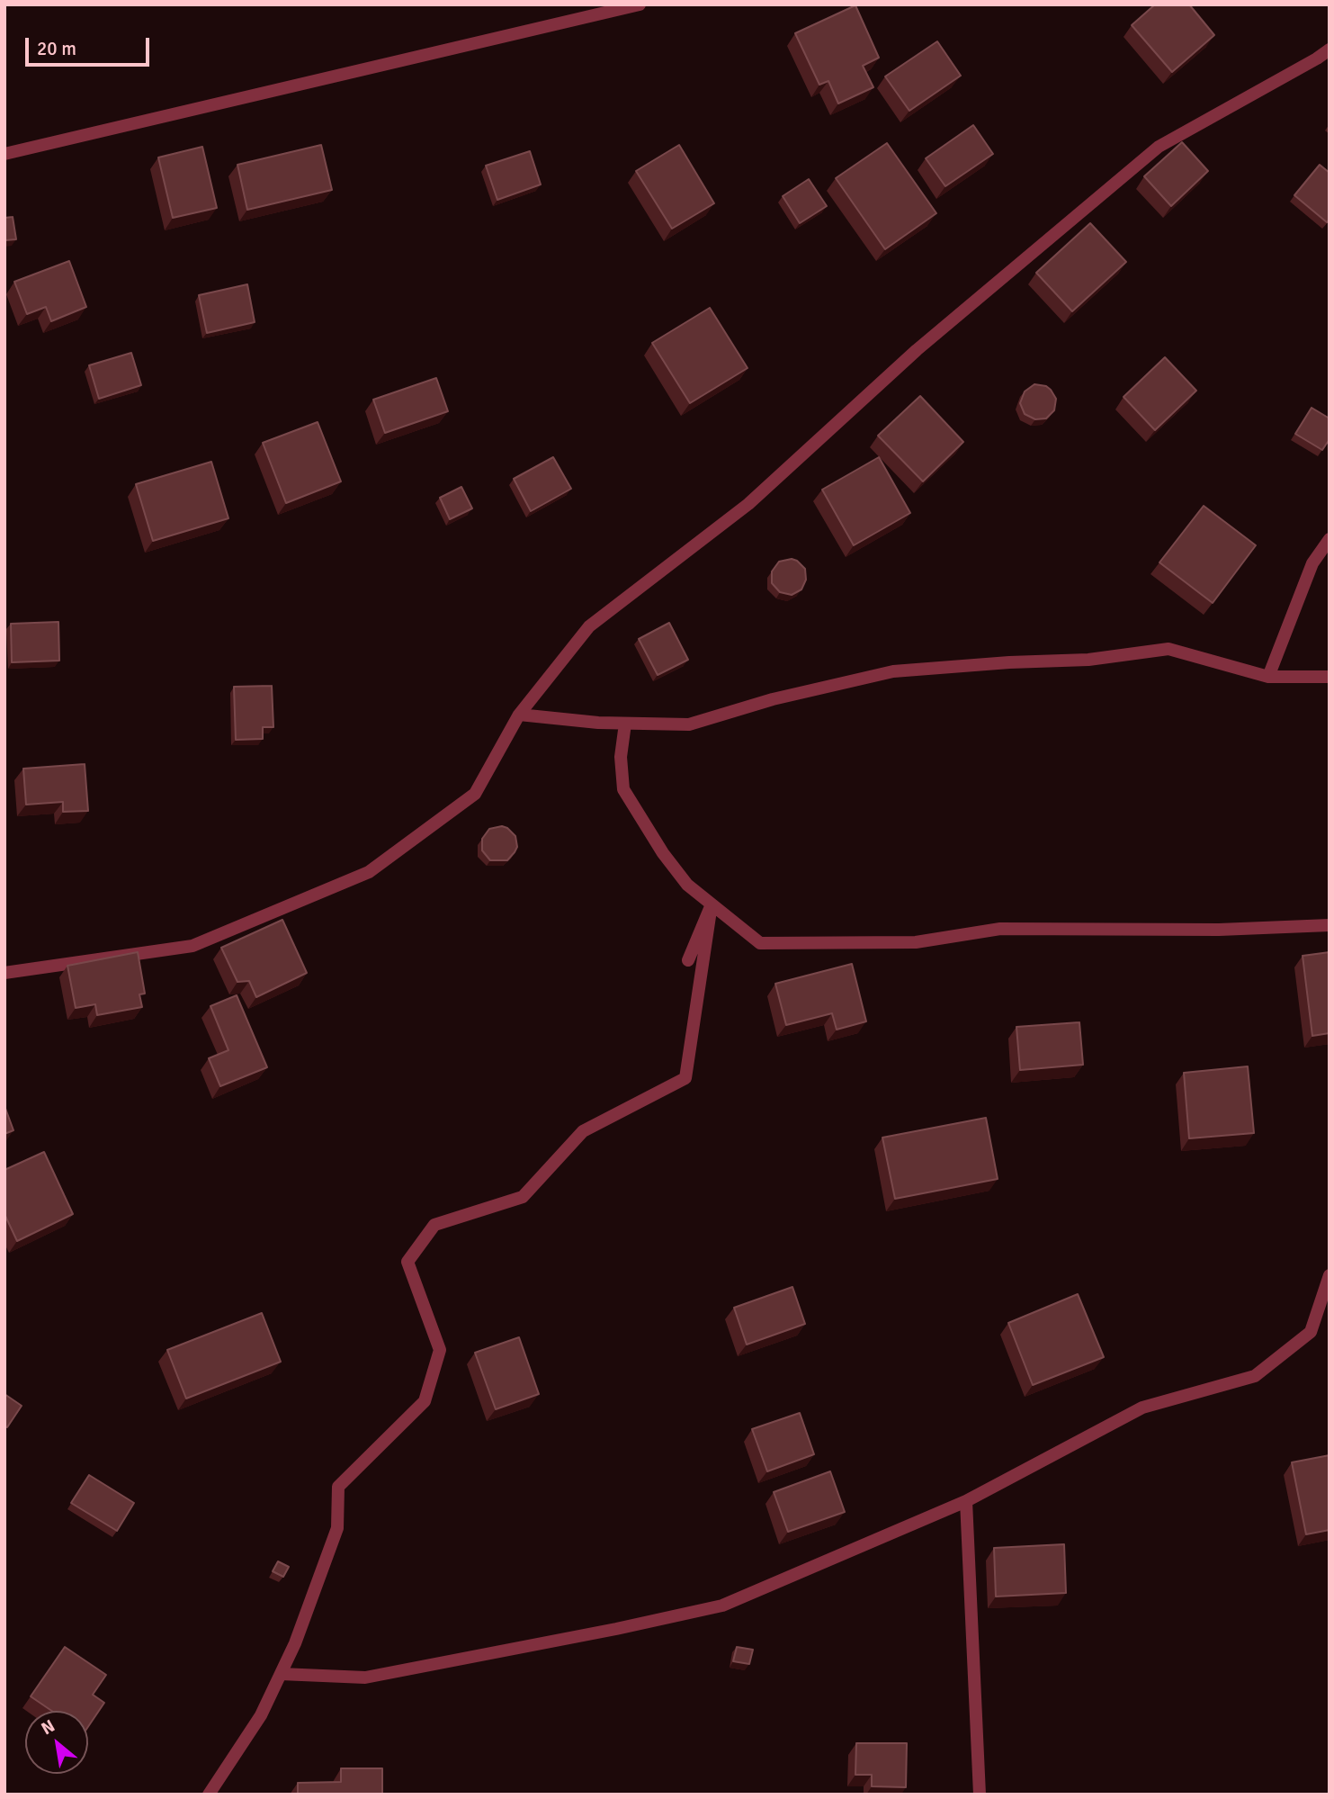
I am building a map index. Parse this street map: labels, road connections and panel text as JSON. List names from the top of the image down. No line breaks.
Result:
{"scale_bar":"20 m","north":"top left"}
